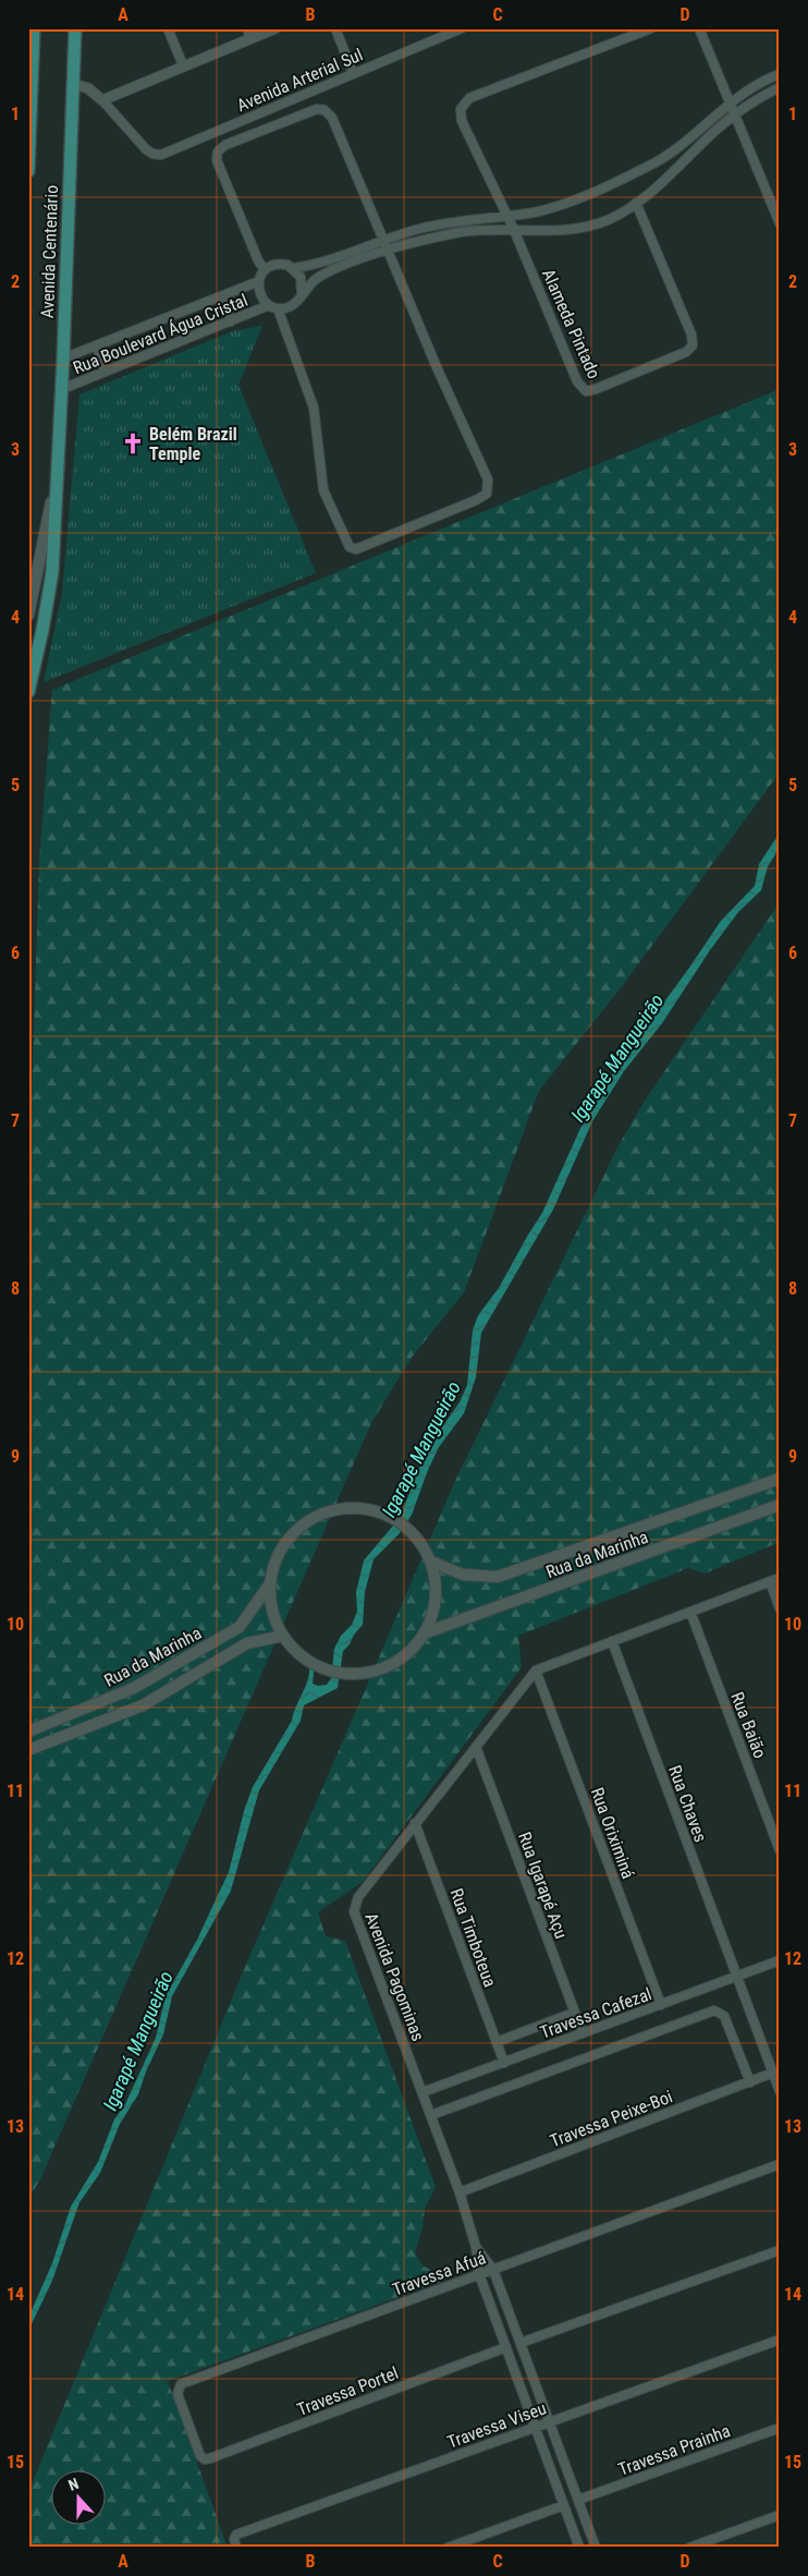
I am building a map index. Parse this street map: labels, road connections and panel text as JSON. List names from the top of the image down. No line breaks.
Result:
{"streets":{"main road":["Avenida Centenário","Rua da Marinha"],"street":["Avenida Arterial Sul","Alameda Pintado","Rua Boulevard Água Cristal","Rua Baião","Rua Chaves","Rua Oriximiná","Rua Igarapé Açu","Rua Timboteua","Avenida Pagominas","Travessa Cafezal","Travessa Peixe-Boi","Travessa Afuá","Travessa Portel","Travessa Viseu","Travessa Prainha"]},"crossings":[["Avenida Centenário","Rua Boulevard Água Cristal"],["Rua Chaves","Travessa Cafezal"],["Rua Chaves","Travessa Peixe-Boi"],["Rua Oriximiná","Avenida Pagominas"],["Rua Oriximiná","Travessa Cafezal"],["Rua Igarapé Açu","Avenida Pagominas"],["Rua Igarapé Açu","Travessa Cafezal"],["Rua Timboteua","Avenida Pagominas"],["Rua Timboteua","Travessa Cafezal"],["Avenida Pagominas","Travessa Cafezal"],["Avenida Pagominas","Travessa Peixe-Boi"],["Avenida Pagominas","Travessa Afuá"],["Avenida Pagominas","Travessa Portel"],["Avenida Pagominas","Travessa Viseu"],["Avenida Pagominas","Travessa Prainha"],["Travessa Afuá","Travessa Portel"]],"water":["Igarapé Mangueirão"],"places":{"church":["Belém Brazil Temple"]},"north":"top","grid":{"columns":["A","B","C","D"],"rows":["1","2","3","4","5","6","7","8","9","10","11","12","13","14","15"]}}
